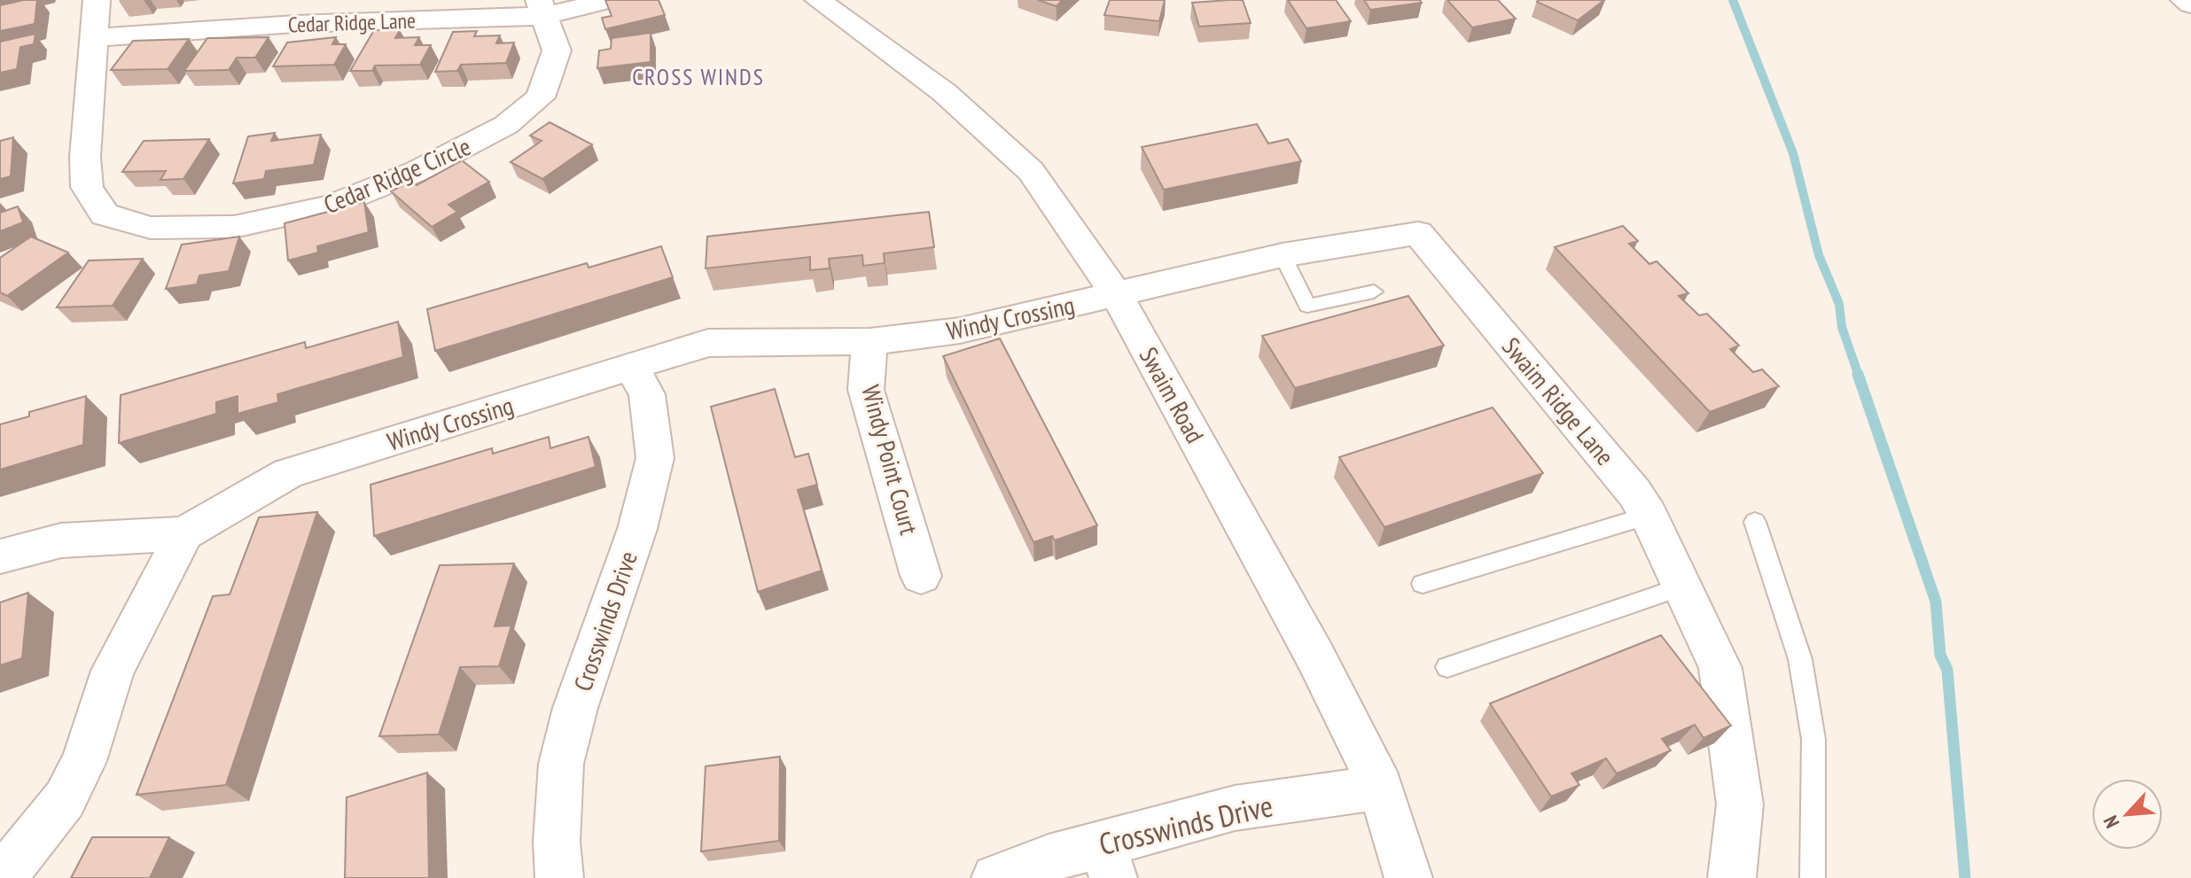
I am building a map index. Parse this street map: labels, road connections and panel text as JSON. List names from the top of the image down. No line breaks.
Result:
{"streets":{"street":["Cedar Ridge Lane","Cedar Ridge Circle","Windy Crossing","Swaim Road","Swaim Ridge Lane","Windy Point Court","Crosswinds Drive"]},"crossings":[["Cedar Ridge Lane","Cedar Ridge Circle"],["Windy Crossing","Swaim Road"],["Windy Crossing","Swaim Ridge Lane"],["Windy Crossing","Windy Point Court"],["Windy Crossing","Crosswinds Drive"],["Swaim Road","Swaim Ridge Lane"],["Swaim Road","Crosswinds Drive"]],"districts":["CROSS WINDS"],"north":"bottom left"}
